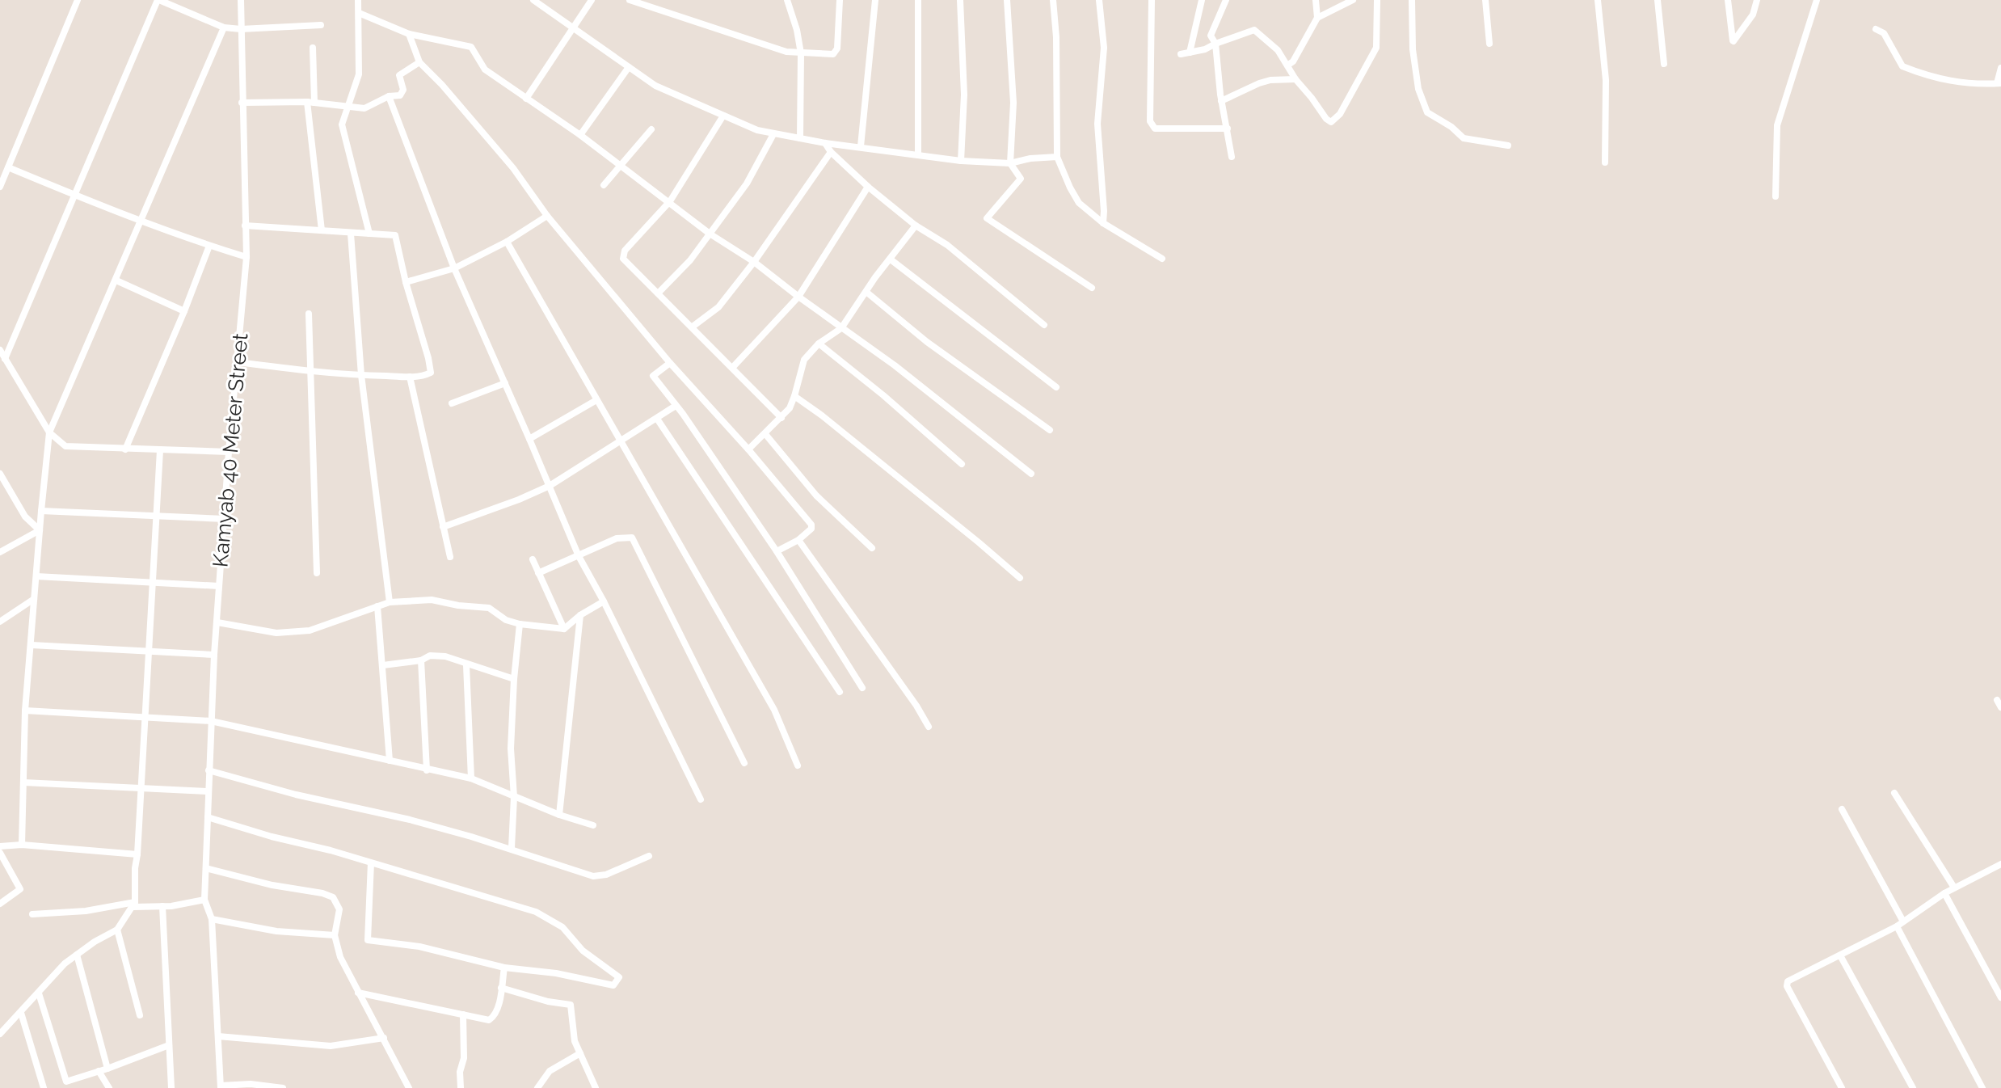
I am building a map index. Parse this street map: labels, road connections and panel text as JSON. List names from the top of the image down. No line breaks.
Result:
{"streets":{"street":["Kamyab 40 Meter Street"]}}
